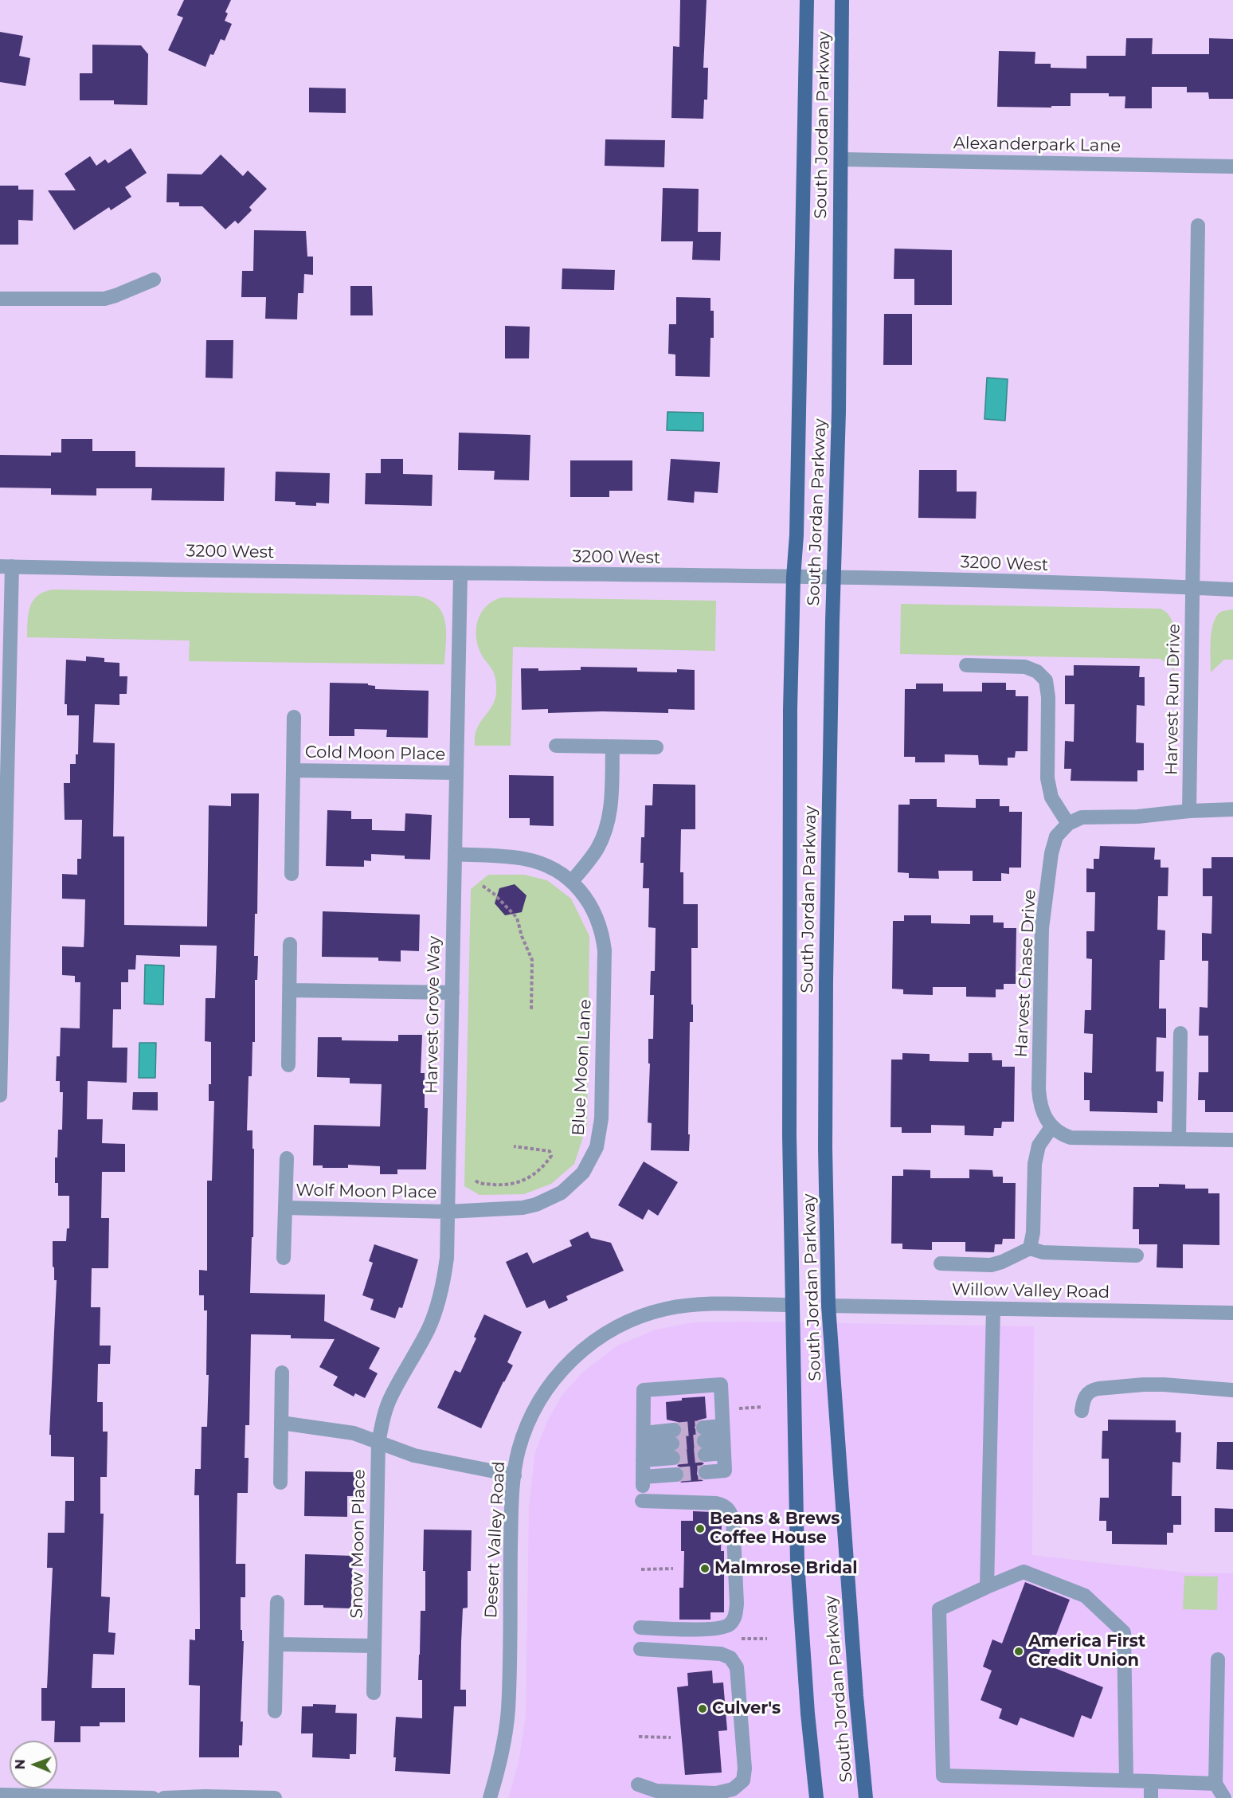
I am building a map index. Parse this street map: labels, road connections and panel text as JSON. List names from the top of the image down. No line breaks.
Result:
{"streets":{"main road":["South Jordan Parkway"],"street":["Alexanderpark Lane","3200 West","Harvest Run Drive","Cold Moon Place","Harvest Chase Drive","Harvest Grove Way","Blue Moon Lane","Wolf Moon Place","Willow Valley Road","Desert Valley Road","Snow Moon Place"]},"crossings":[["South Jordan Parkway","Alexanderpark Lane"],["South Jordan Parkway","3200 West"],["South Jordan Parkway","Willow Valley Road"],["South Jordan Parkway","Desert Valley Road"],["3200 West","Harvest Run Drive"],["3200 West","Harvest Grove Way"],["Cold Moon Place","Harvest Grove Way"],["Harvest Grove Way","Blue Moon Lane"],["Harvest Grove Way","Wolf Moon Place"],["Harvest Grove Way","Snow Moon Place"],["Blue Moon Lane","Wolf Moon Place"]],"places":["Beans & Brews Coffee House","Malmrose Bridal","America First Credit Union","Culver's"],"north":"left"}
